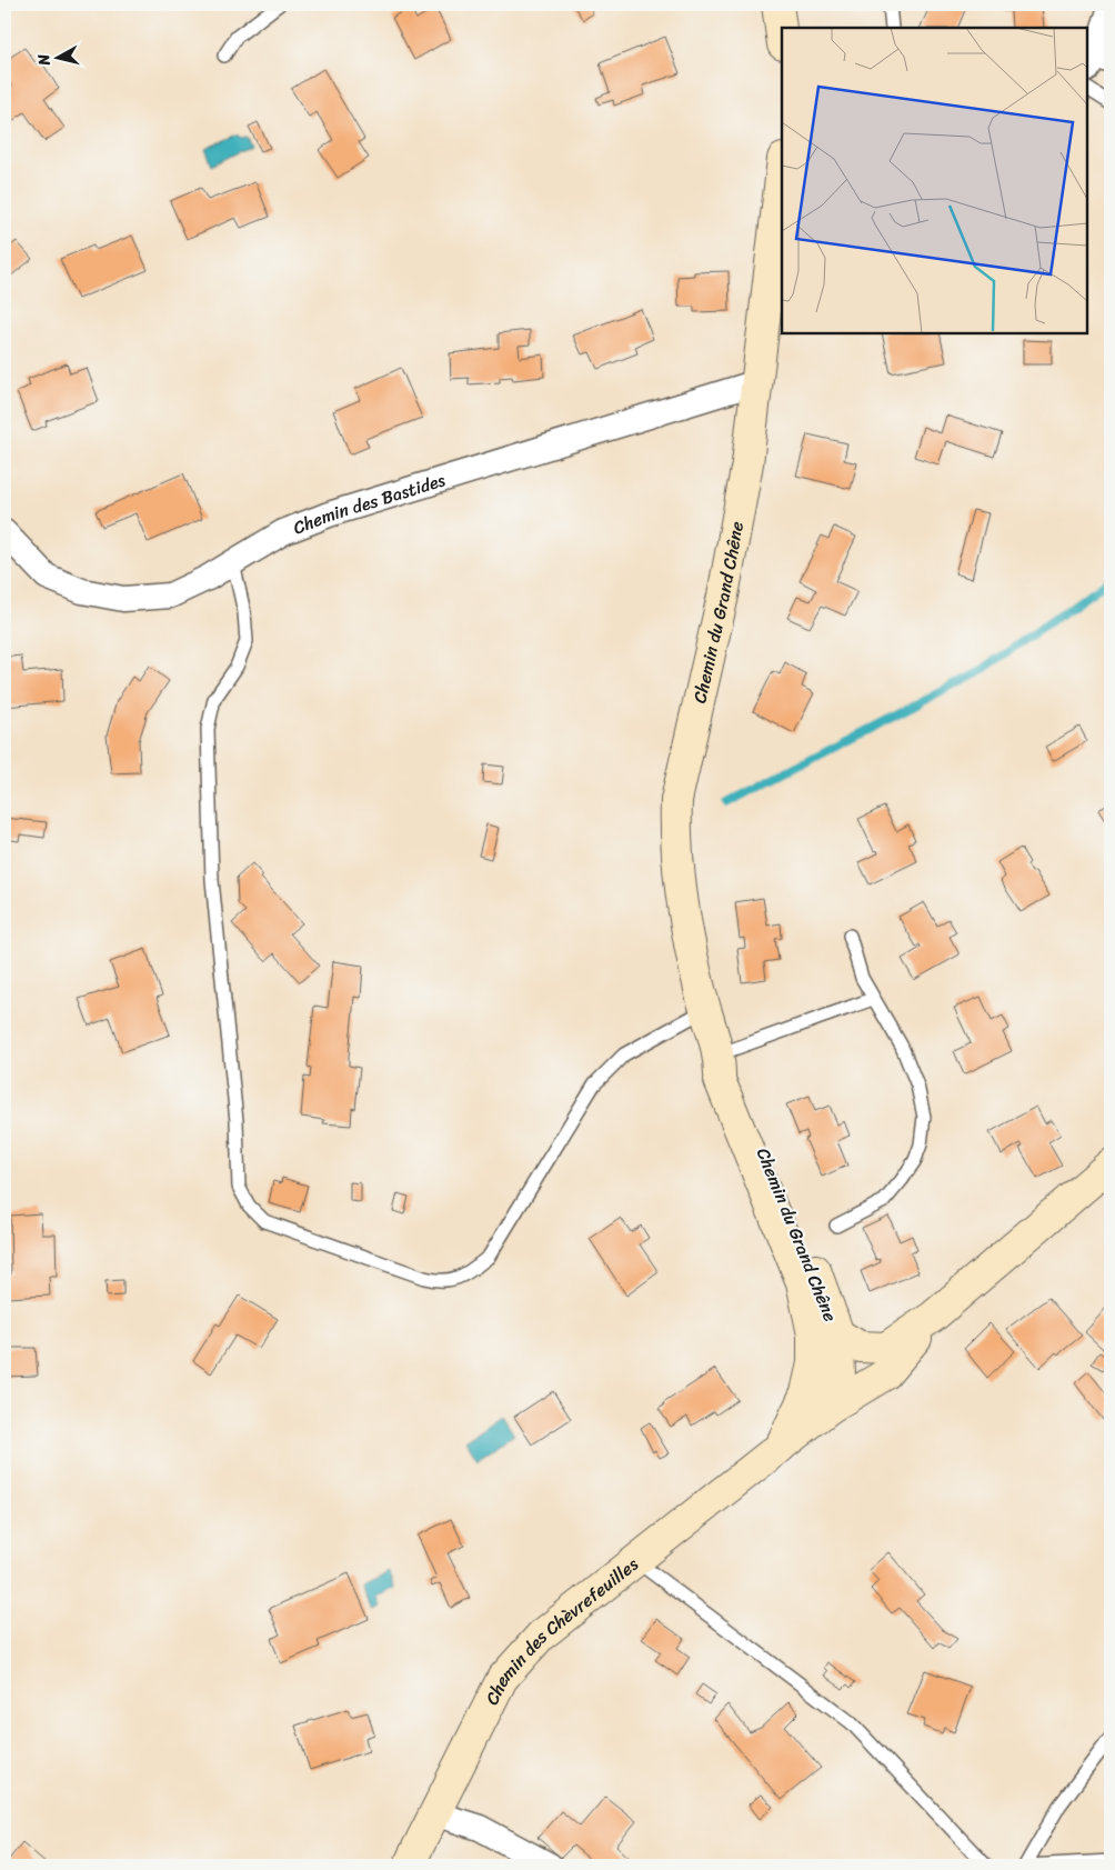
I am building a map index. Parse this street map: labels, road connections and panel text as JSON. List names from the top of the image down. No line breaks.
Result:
{"streets":{"main road":["Chemin du Grand Chêne","Chemin des Chèvrefeuilles"],"street":["Chemin des Bastides"]},"crossings":[["Chemin des Bastides","Chemin du Grand Chêne"],["Chemin du Grand Chêne","Chemin des Chèvrefeuilles"]],"north":"left"}
